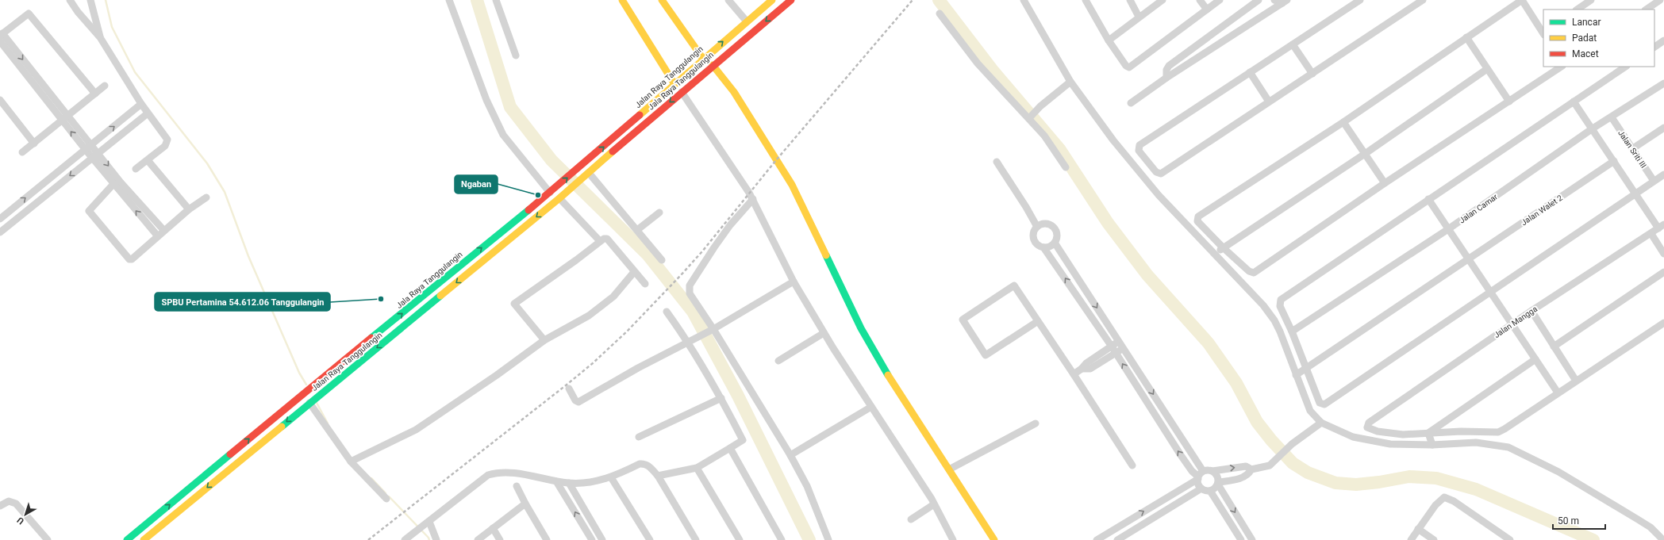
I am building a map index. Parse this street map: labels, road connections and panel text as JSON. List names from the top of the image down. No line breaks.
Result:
{"streets":{"main road":["Jalan Raya Tanggulangin","Jala Raya Tanggulangin"],"street":["Jalan Sriti III","Jalan Camar","Jalan Walet 2","Jalan Mangga"]},"crossings":[["Jalan Raya Tanggulangin","Jala Raya Tanggulangin"],["Jalan Sriti III","Jalan Camar"]],"places":["Ngaban","SPBU Pertamina 54.612.06 Tanggulangin"],"legend":["Lancar","Padat","Macet"],"scale_bar":"50 m","north":"bottom left"}
